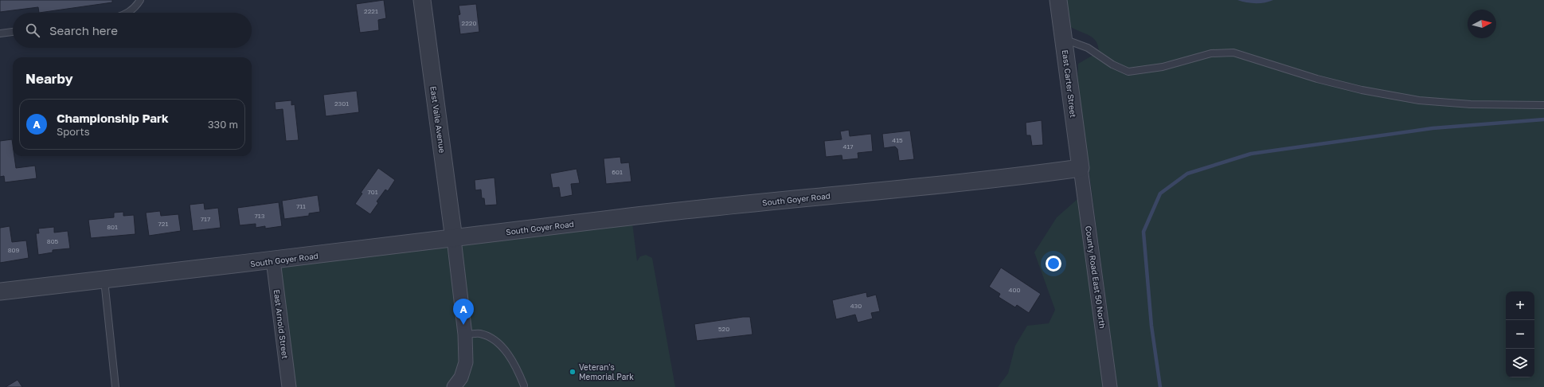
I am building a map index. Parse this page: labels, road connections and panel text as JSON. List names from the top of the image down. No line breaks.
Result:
{"streets":{"street":["East Carter Street","East Vaile Avenue","South Goyer Road","County Road East 50 North","East Arnold Street"]},"crossings":[["East Carter Street","South Goyer Road"],["East Carter Street","County Road East 50 North"],["East Vaile Avenue","South Goyer Road"],["South Goyer Road","County Road East 50 North"],["South Goyer Road","East Arnold Street"]],"places":["Veteran's Memorial Park"],"house_numbers":["2221","2220","2301","415","417","601","701","711","713","717","721","801","805","809","400","430","520"],"north":"right","page":{"search":"Search here","heading":"Nearby","list":[{"mark":"A","name":"Championship Park","note":"Sports","value":"330 m"}],"map_buttons":["+","−"],"pins":"A"}}
